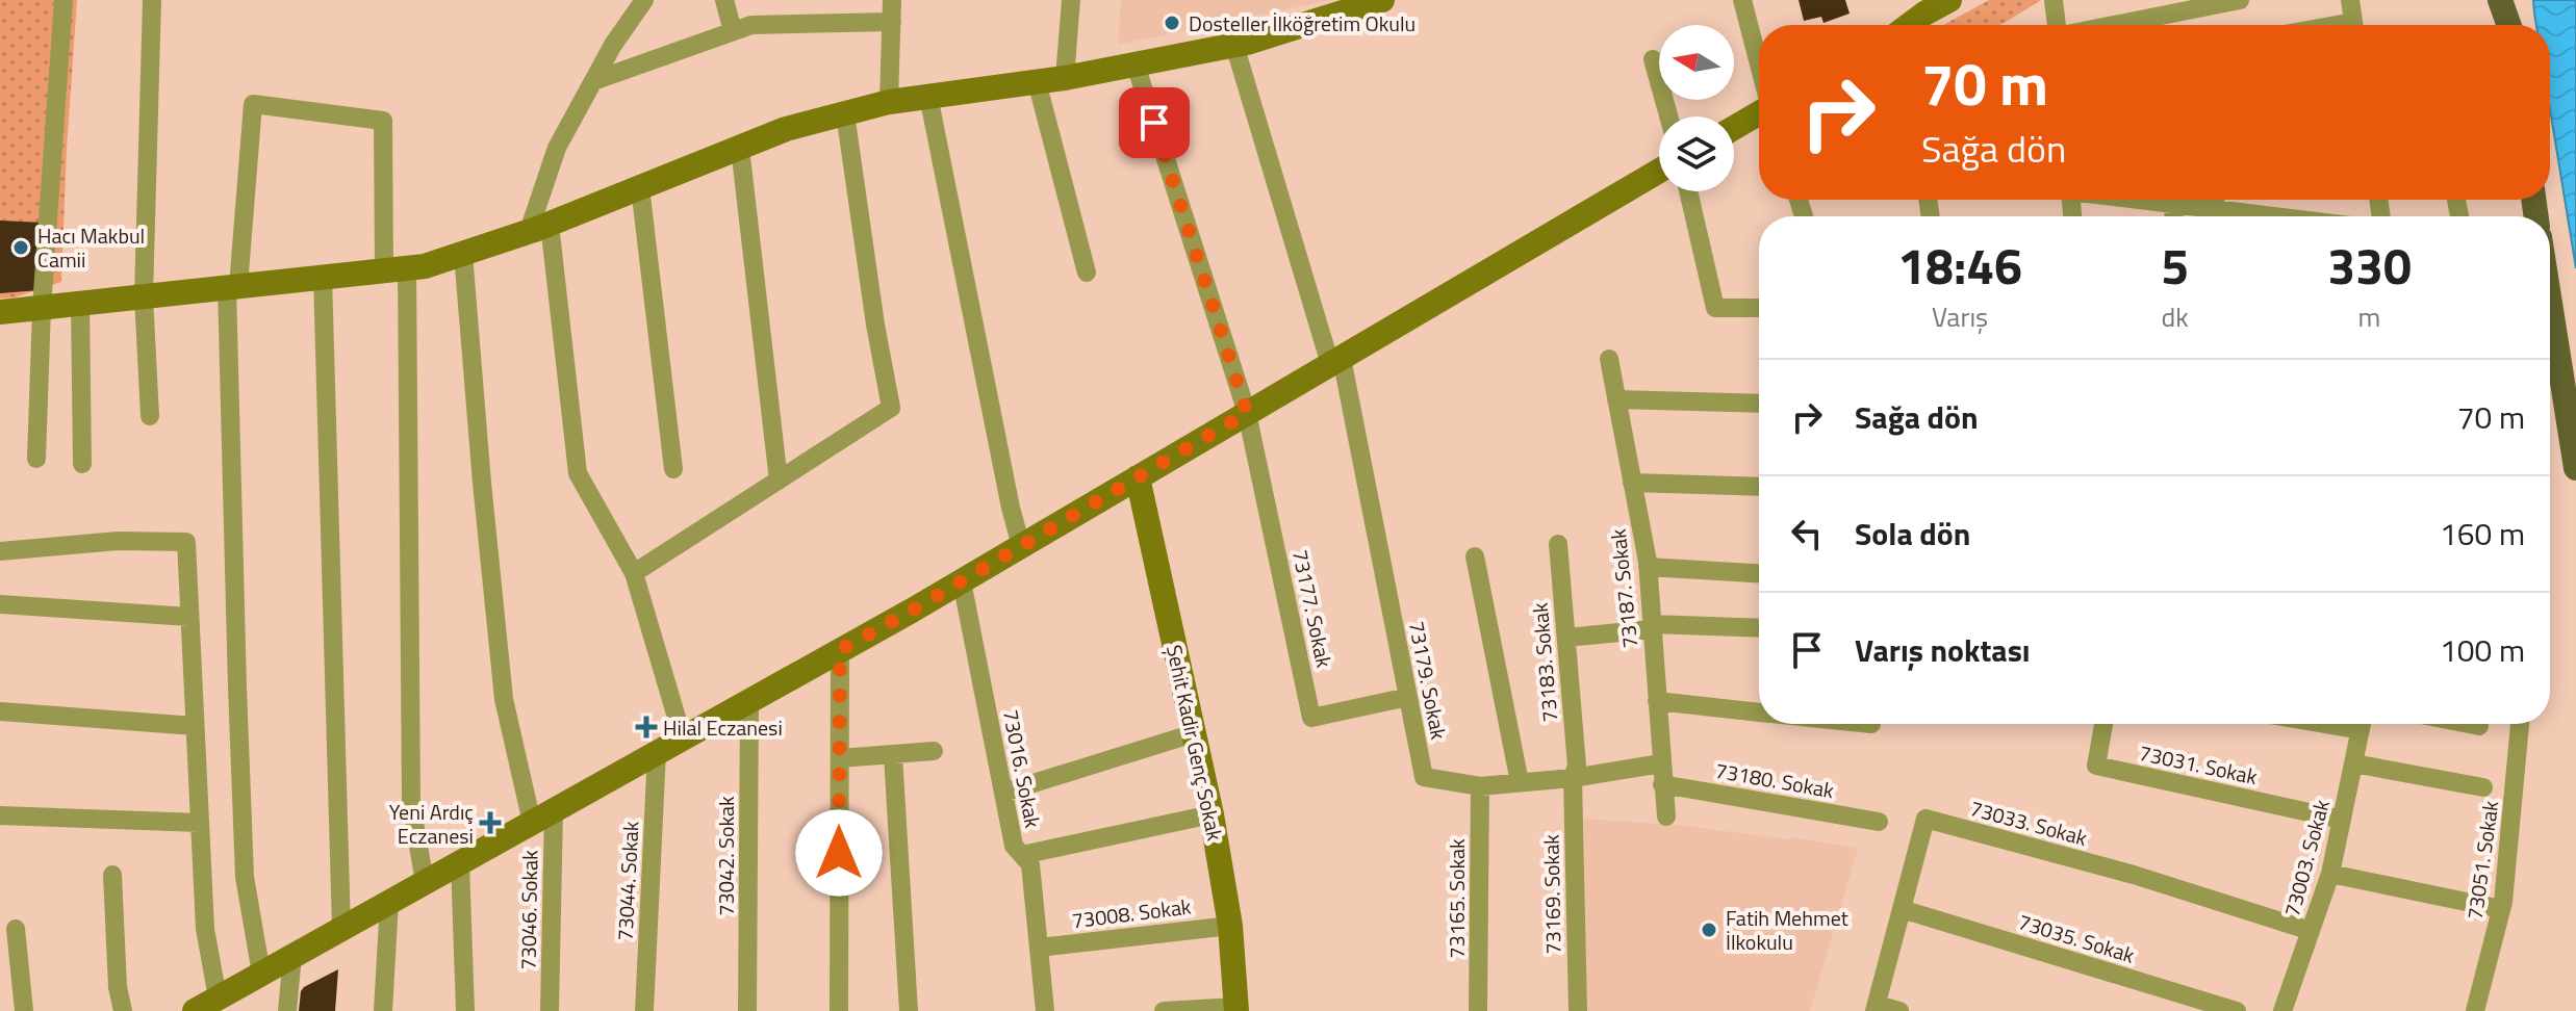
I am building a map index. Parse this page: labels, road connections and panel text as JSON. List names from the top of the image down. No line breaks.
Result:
{"streets":{"main road":["Şehit Kadir Genç Sokak"],"street":["73187. Sokak","73177. Sokak","73183. Sokak","73179. Sokak","73031. Sokak","73016. Sokak","73180. Sokak","73033. Sokak","73042. Sokak","73003. Sokak","73051. Sokak","73044. Sokak","73169. Sokak","73165. Sokak","73046. Sokak","73008. Sokak","73035. Sokak"]},"crossings":[["73187. Sokak","73179. Sokak"],["73187. Sokak","73180. Sokak"],["73177. Sokak","73179. Sokak"],["73183. Sokak","73179. Sokak"],["73183. Sokak","73169. Sokak"],["73179. Sokak","73169. Sokak"],["73179. Sokak","73165. Sokak"],["Şehit Kadir Genç Sokak","73008. Sokak"],["73031. Sokak","73003. Sokak"],["73016. Sokak","73008. Sokak"],["73033. Sokak","73003. Sokak"],["73033. Sokak","73035. Sokak"]],"places":{"other":["Dosteller İlköğretim Okulu","Hacı Makbul Camii","Fatih Mehmet İlkokulu"],"health":["Hilal Eczanesi","Yeni Ardıç Eczanesi"]},"north":"left","page":{"turn":["70 m","Sağa dön"],"eta":["18:46","Varış","5","dk","330","m"],"list":[{"name":"Sağa dön","value":"70 m"},{"name":"Sola dön","value":"160 m"},{"name":"Varış noktası","value":"100 m"}]}}
